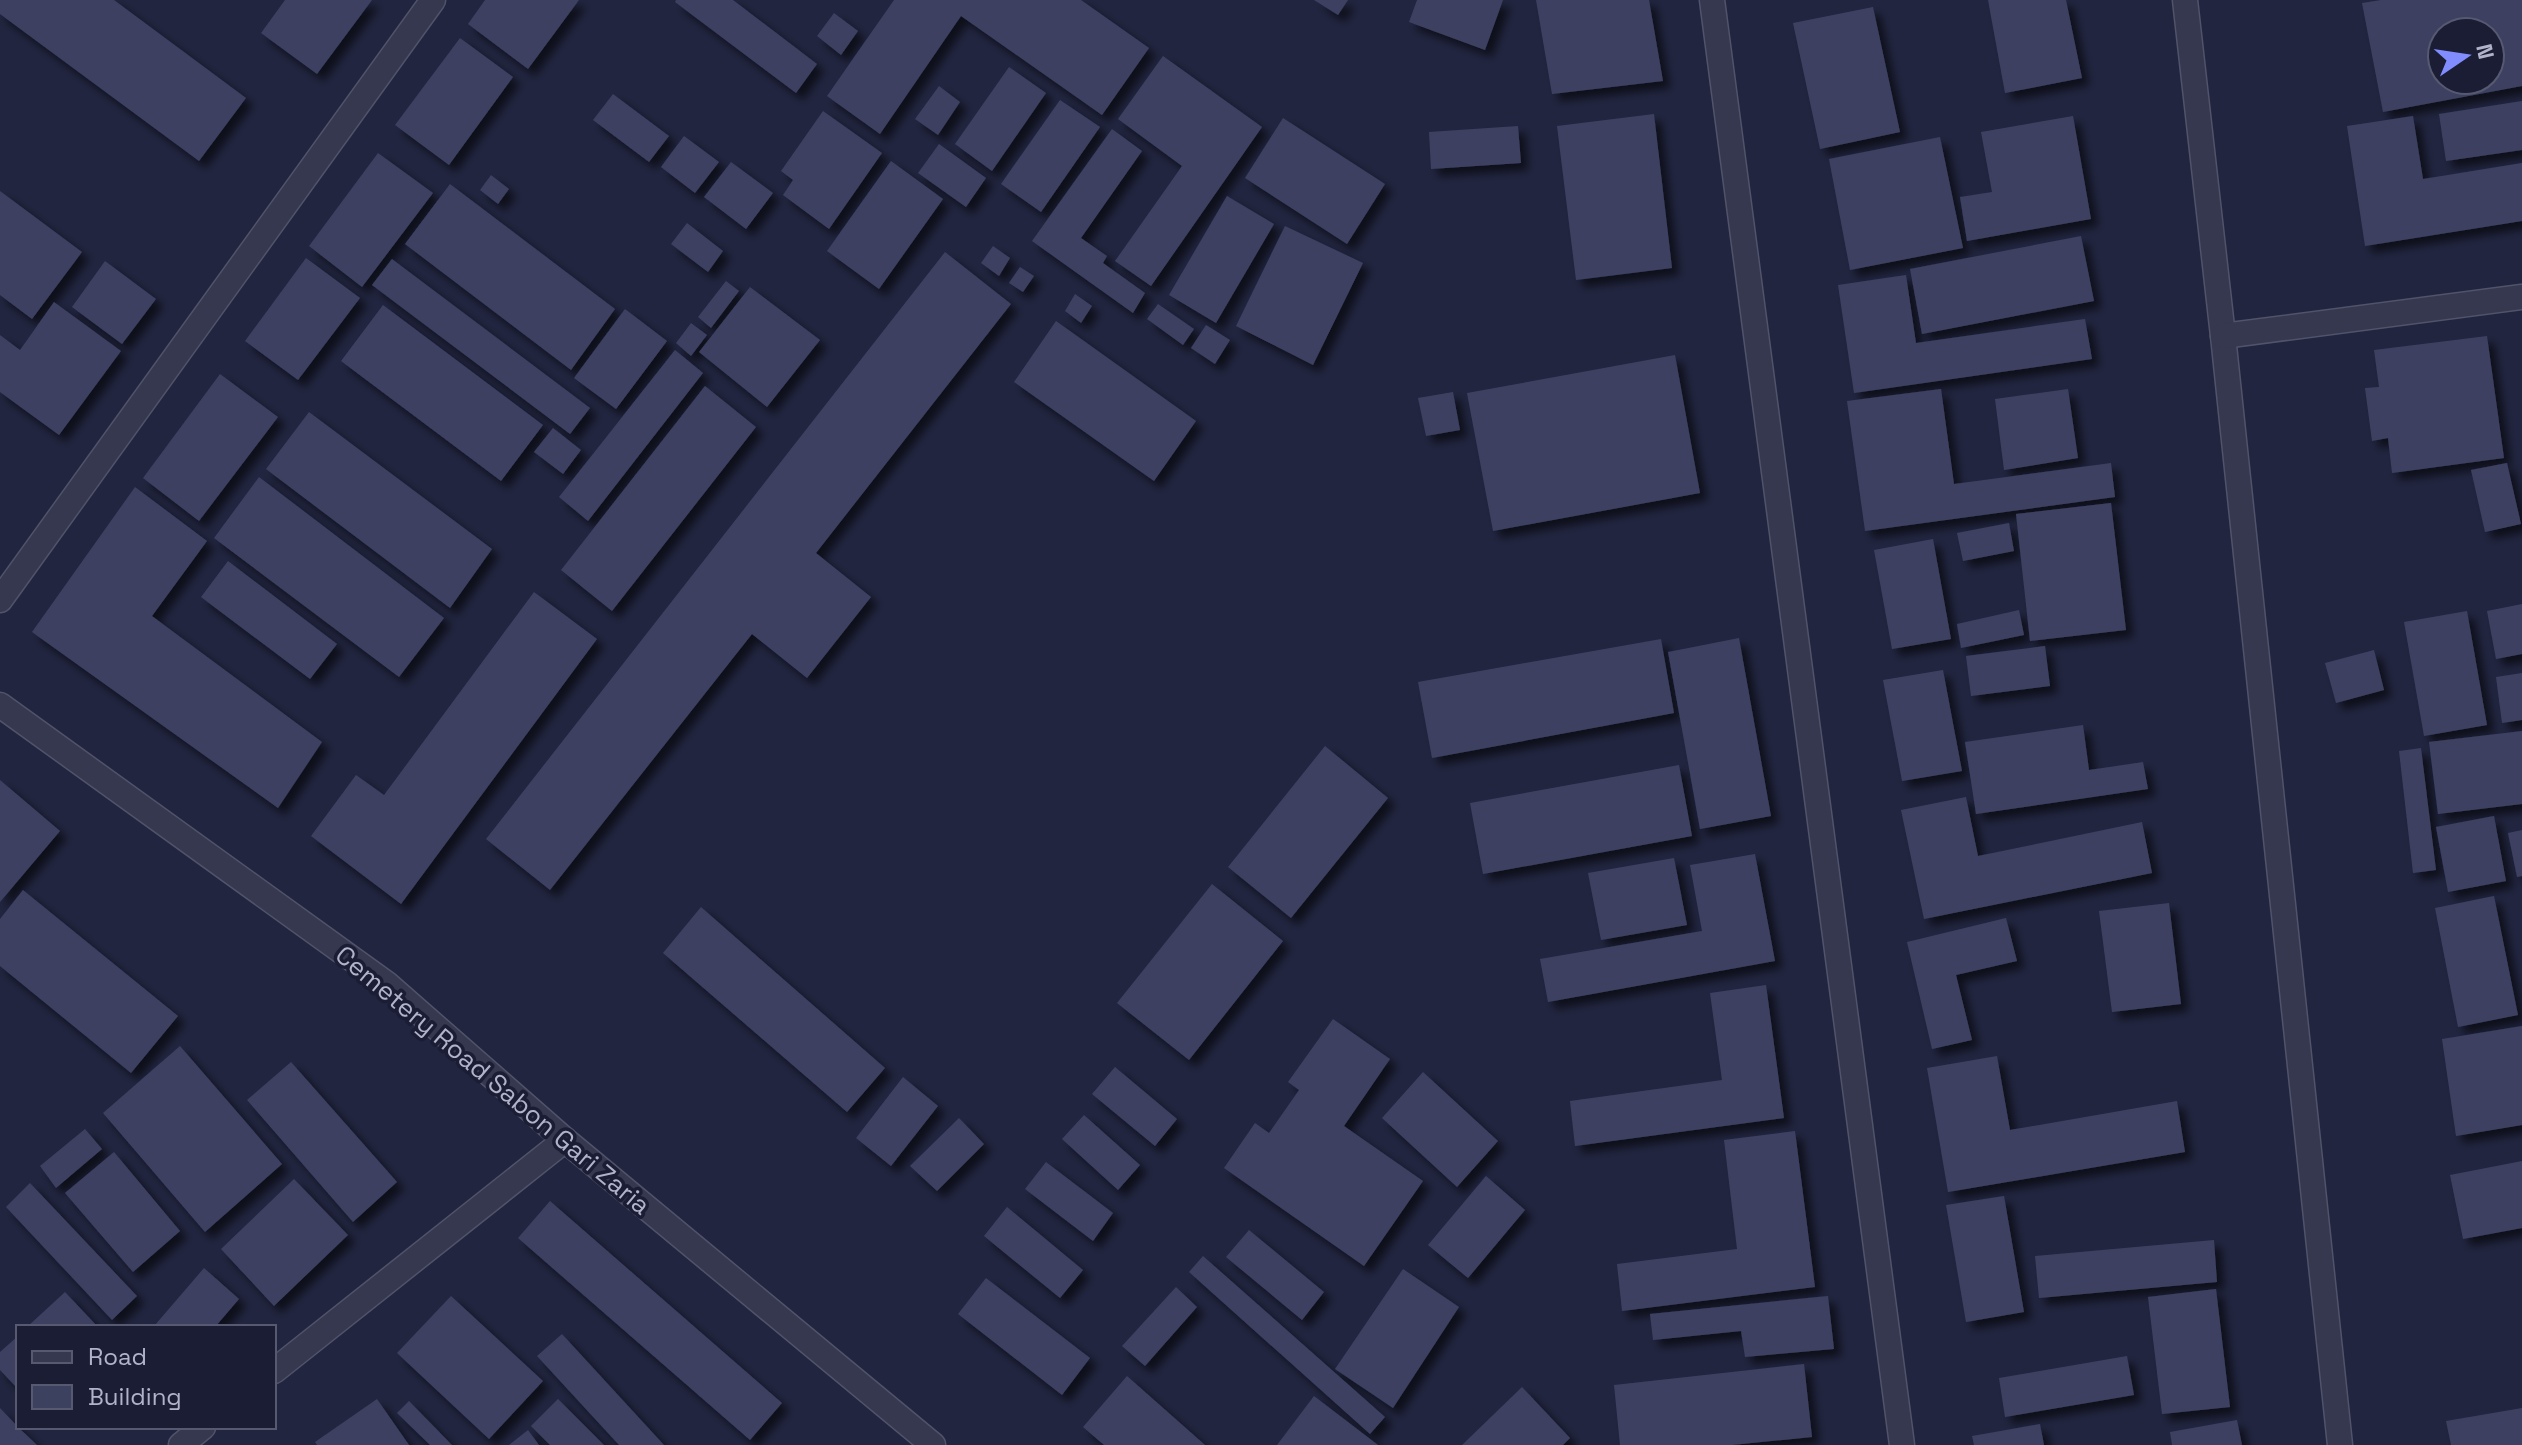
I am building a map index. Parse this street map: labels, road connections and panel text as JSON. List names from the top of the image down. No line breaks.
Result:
{"streets":{"street":["Cemetery Road Sabon Gari Zaria"]},"legend":["Road","Building"],"north":"right"}
